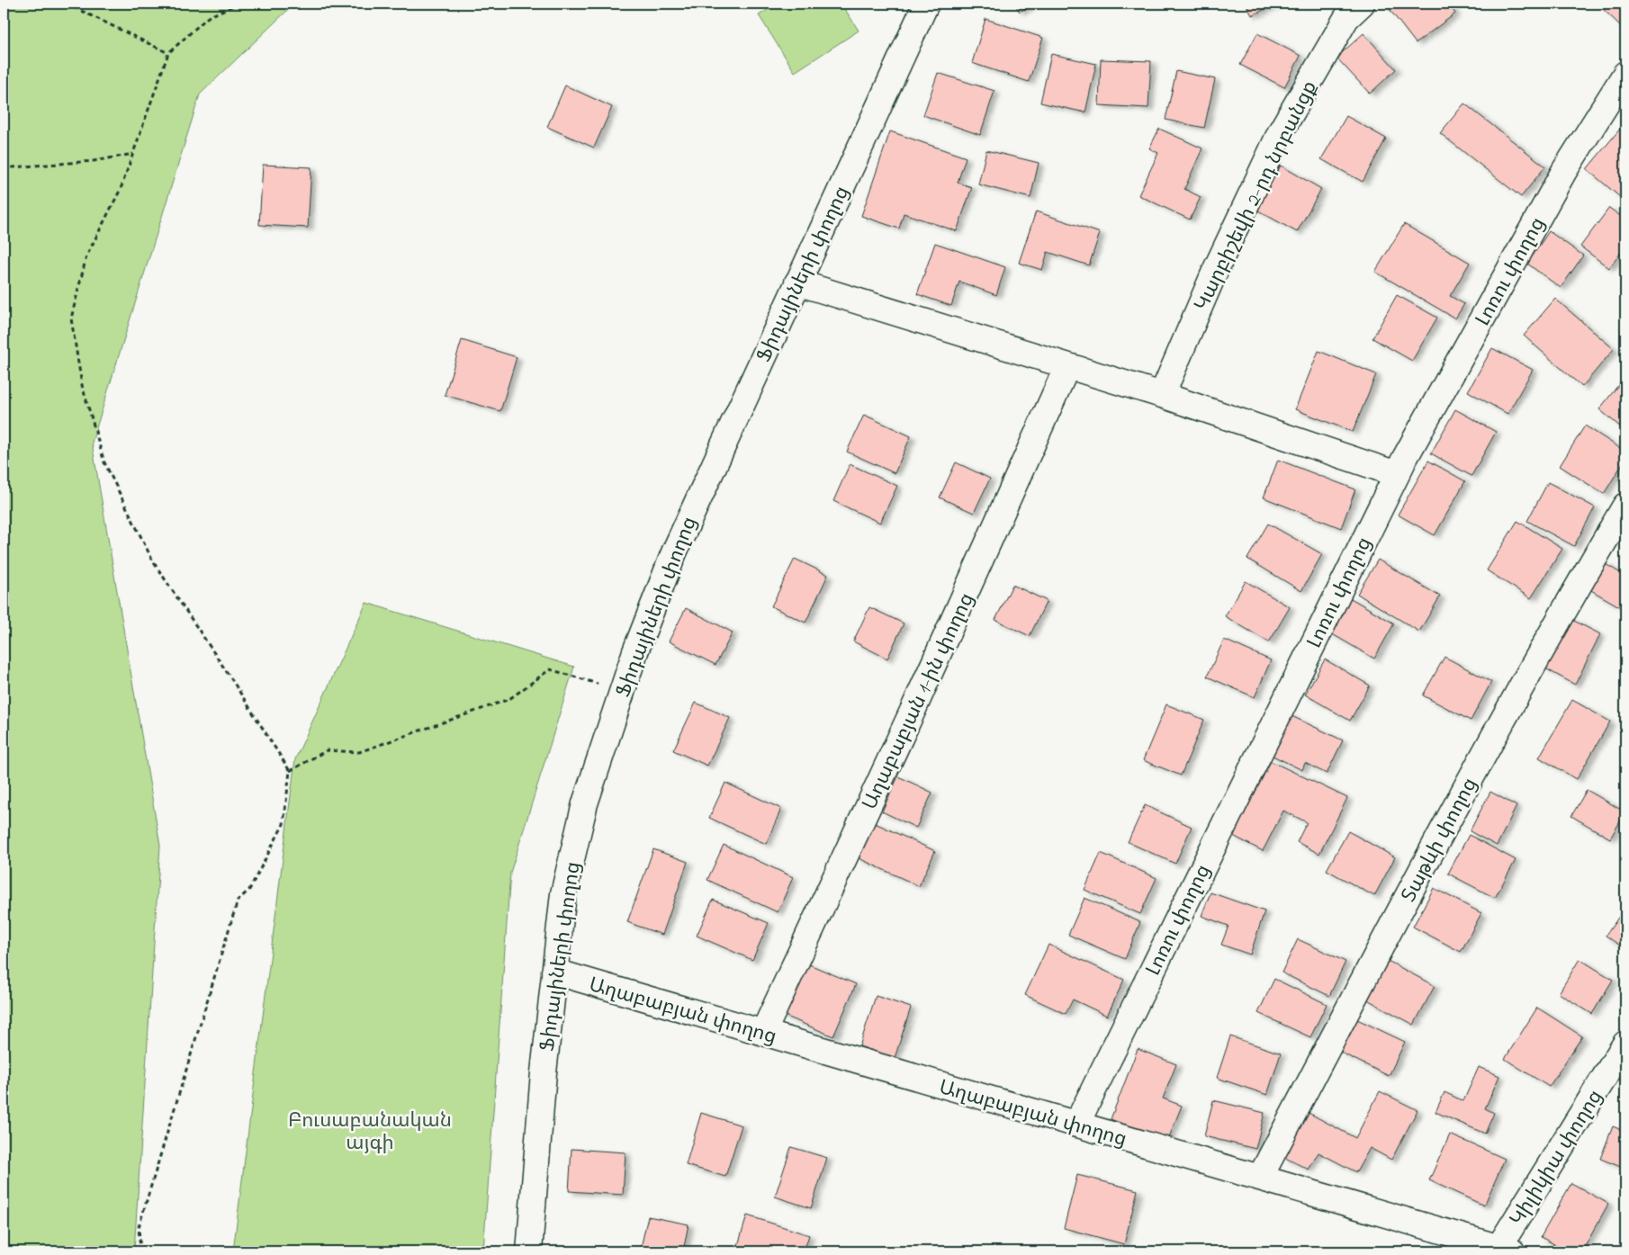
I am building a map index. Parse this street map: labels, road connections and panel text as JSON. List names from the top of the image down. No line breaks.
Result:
{"streets":{"street":["Կարբիշեվի 2-րդ նրբանցք","Լոռու փողոց","Ֆիդայիների փողոց","Աղաբաբյան 1-ին փողոց","Տաթևի փողոց","Աղաբաբյան փողոց","Կիլիկիա փողոց"]},"crossings":[["Լոռու փողոց","Աղաբաբյան փողոց"],["Ֆիդայիների փողոց","Աղաբաբյան փողոց"],["Աղաբաբյան 1-ին փողոց","Աղաբաբյան փողոց"],["Տաթևի փողոց","Աղաբաբյան փողոց"],["Աղաբաբյան փողոց","Կիլիկիա փողոց"]],"parks":["Բուսաբանական այգի"]}
